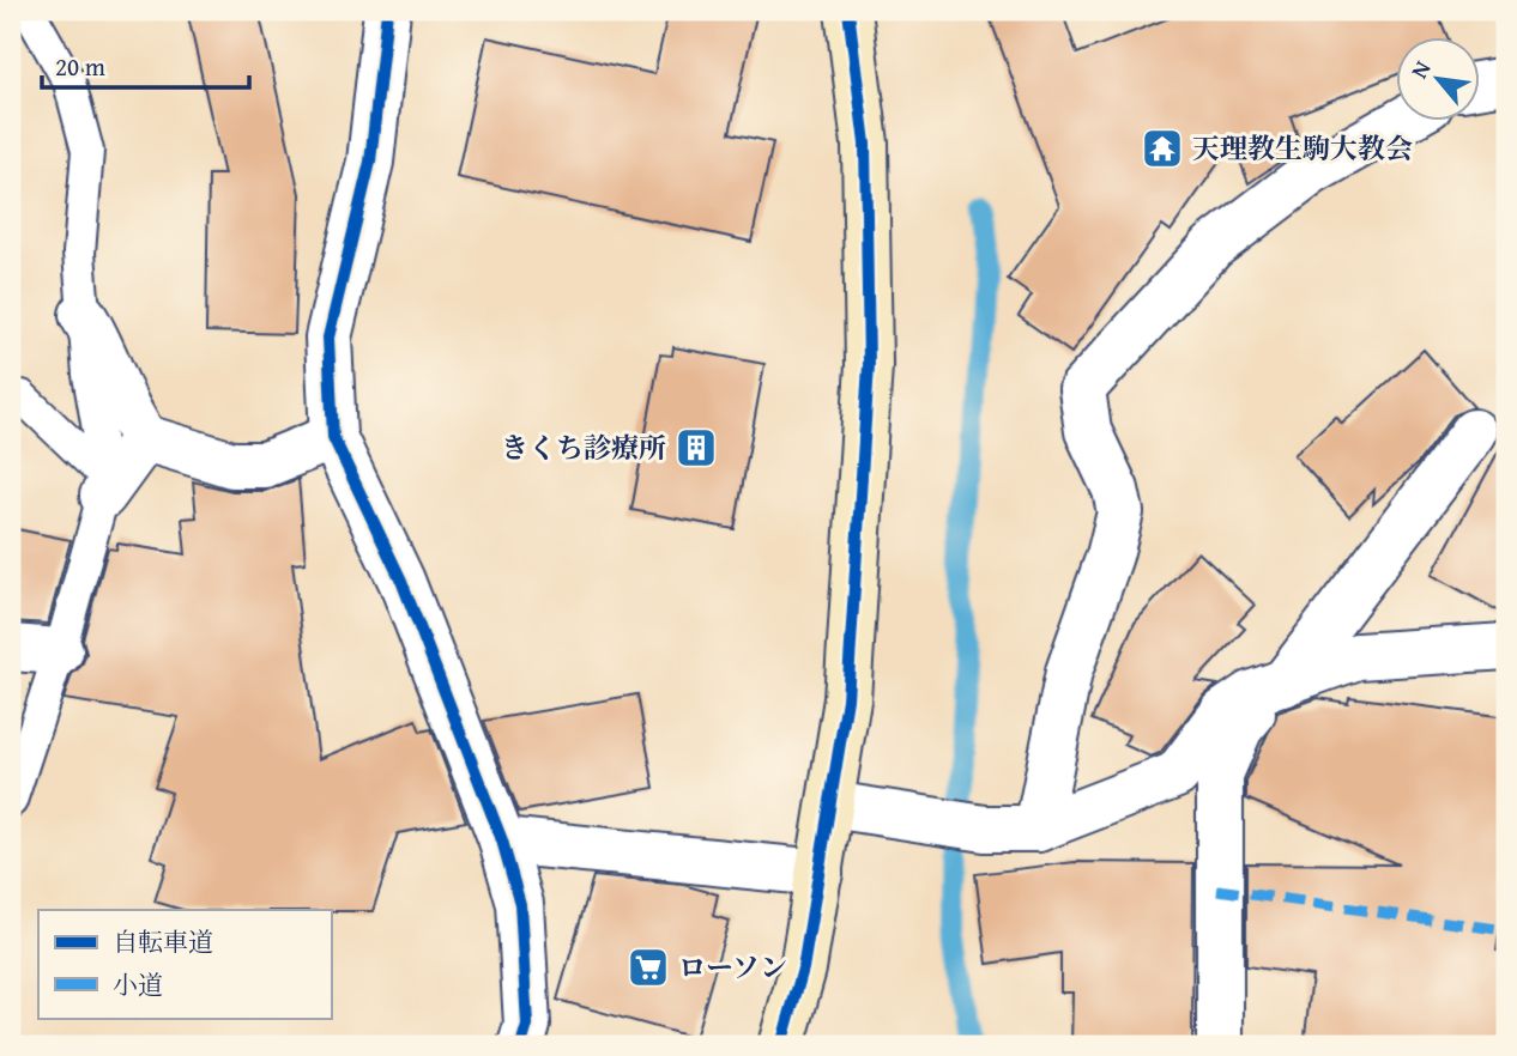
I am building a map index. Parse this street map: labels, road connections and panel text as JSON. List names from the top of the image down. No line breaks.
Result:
{"places":{"temple":["天理教生駒大教会"],"building":["きくち診療所"],"supermarket":["ローソン"]},"legend":["自転車道","小道"],"scale_bar":"20 m","north":"top left"}
